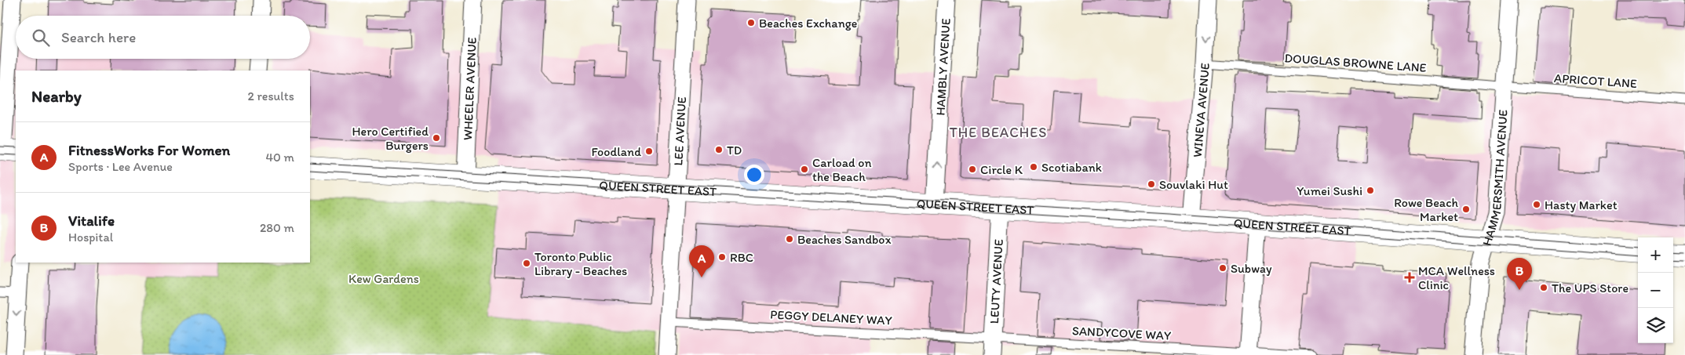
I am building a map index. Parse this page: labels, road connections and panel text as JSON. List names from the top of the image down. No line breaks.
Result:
{"streets":{"main road":["QUEEN STREET EAST"],"street":["HAMBLY AVENUE","WHEELER AVENUE","WINEVA AVENUE","LEE AVENUE","HAMMERSMITH AVENUE","LEUTY AVENUE"],"lane":["DOUGLAS BROWNE LANE","APRICOT LANE","PEGGY DELANEY WAY","SANDYCOVE WAY"]},"crossings":[["DOUGLAS BROWNE LANE","APRICOT LANE"],["DOUGLAS BROWNE LANE","WINEVA AVENUE"],["DOUGLAS BROWNE LANE","HAMMERSMITH AVENUE"],["HAMBLY AVENUE","QUEEN STREET EAST"],["APRICOT LANE","HAMMERSMITH AVENUE"],["WHEELER AVENUE","QUEEN STREET EAST"],["WINEVA AVENUE","QUEEN STREET EAST"],["LEE AVENUE","QUEEN STREET EAST"],["LEE AVENUE","PEGGY DELANEY WAY"],["HAMMERSMITH AVENUE","QUEEN STREET EAST"],["QUEEN STREET EAST","LEUTY AVENUE"],["LEUTY AVENUE","PEGGY DELANEY WAY"],["LEUTY AVENUE","SANDYCOVE WAY"],["PEGGY DELANEY WAY","SANDYCOVE WAY"]],"one_way":["HAMBLY AVENUE"],"districts":["THE BEACHES"],"parks":["Kew Gardens"],"places":{"other":["Beaches Exchange","Hero Certified Burgers","TD","Foodland","Scotiabank","Carload on the Beach","Circle K","Souvlaki Hut","Yumei Sushi","Hasty Market","Rowe Beach Market","Beaches Sandbox","RBC","Toronto Public Library - Beaches","Subway","The UPS Store"],"health":["MCA Wellness Clinic"]},"page":{"search":"Search here","heading":["Nearby","2 results"],"list":[{"mark":"A","name":"FitnessWorks For Women","note":"Sports · Lee Avenue","value":"40 m"},{"mark":"B","name":"Vitalife","note":"Hospital","value":"280 m"}],"map_buttons":["+","−"],"pins":["A","B"]}}
